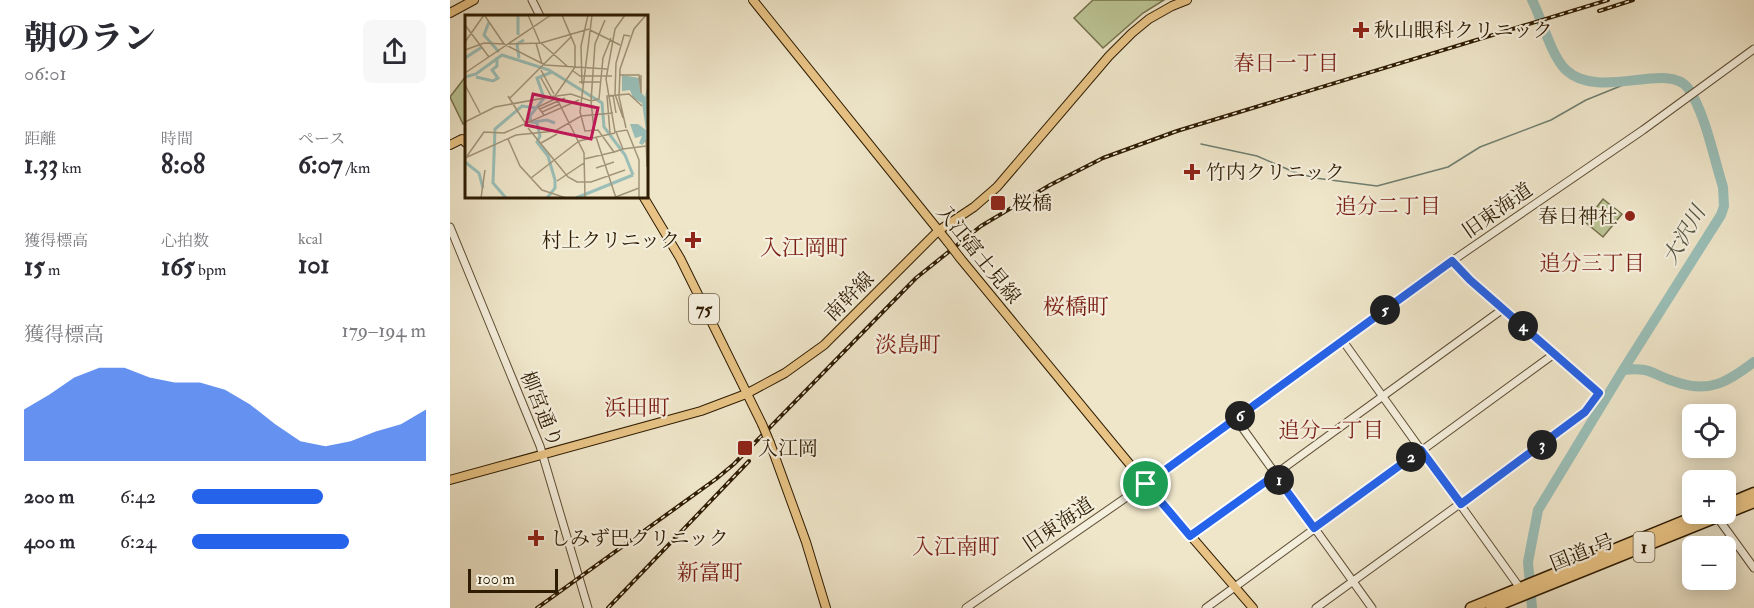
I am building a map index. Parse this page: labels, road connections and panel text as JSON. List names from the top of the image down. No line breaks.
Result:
{"streets":{"highway":["1","国道1号"],"main road":["入江富士見線","南幹線","75"],"street":["旧東海道","柳宮通り"]},"crossings":[["旧東海道","入江富士見線"],["入江富士見線","南幹線"],["南幹線","75"],["南幹線","柳宮通り"]],"districts":["春日一丁目","追分二丁目","入江岡町","追分三丁目","桜橋町","淡島町","浜田町","追分一丁目","入江南町","新富町"],"water":["大沢川"],"places":{"health":["秋山眼科クリニック","竹内クリニック","村上クリニック","しみず巴クリニック"],"transit":["桜橋","入江岡"],"other":["春日神社"]},"scale_bar":"100 m","page":{"heading":["朝のラン","06:01"],"stats":[["距離","1.33 km"],["時間","8:08"],["ペース","6:07 /km"],["獲得標高","15 m"],["心拍数","165 bpm"],["kcal","101"]],"pins":["5","4","6","3","2","1"],"chart":["獲得標高","179–194 m"],"map_buttons":["+","−"],"list":[{"name":"200 m","note":"6:42"},{"name":"400 m","note":"6:24"}],"scale":"100 m"}}
